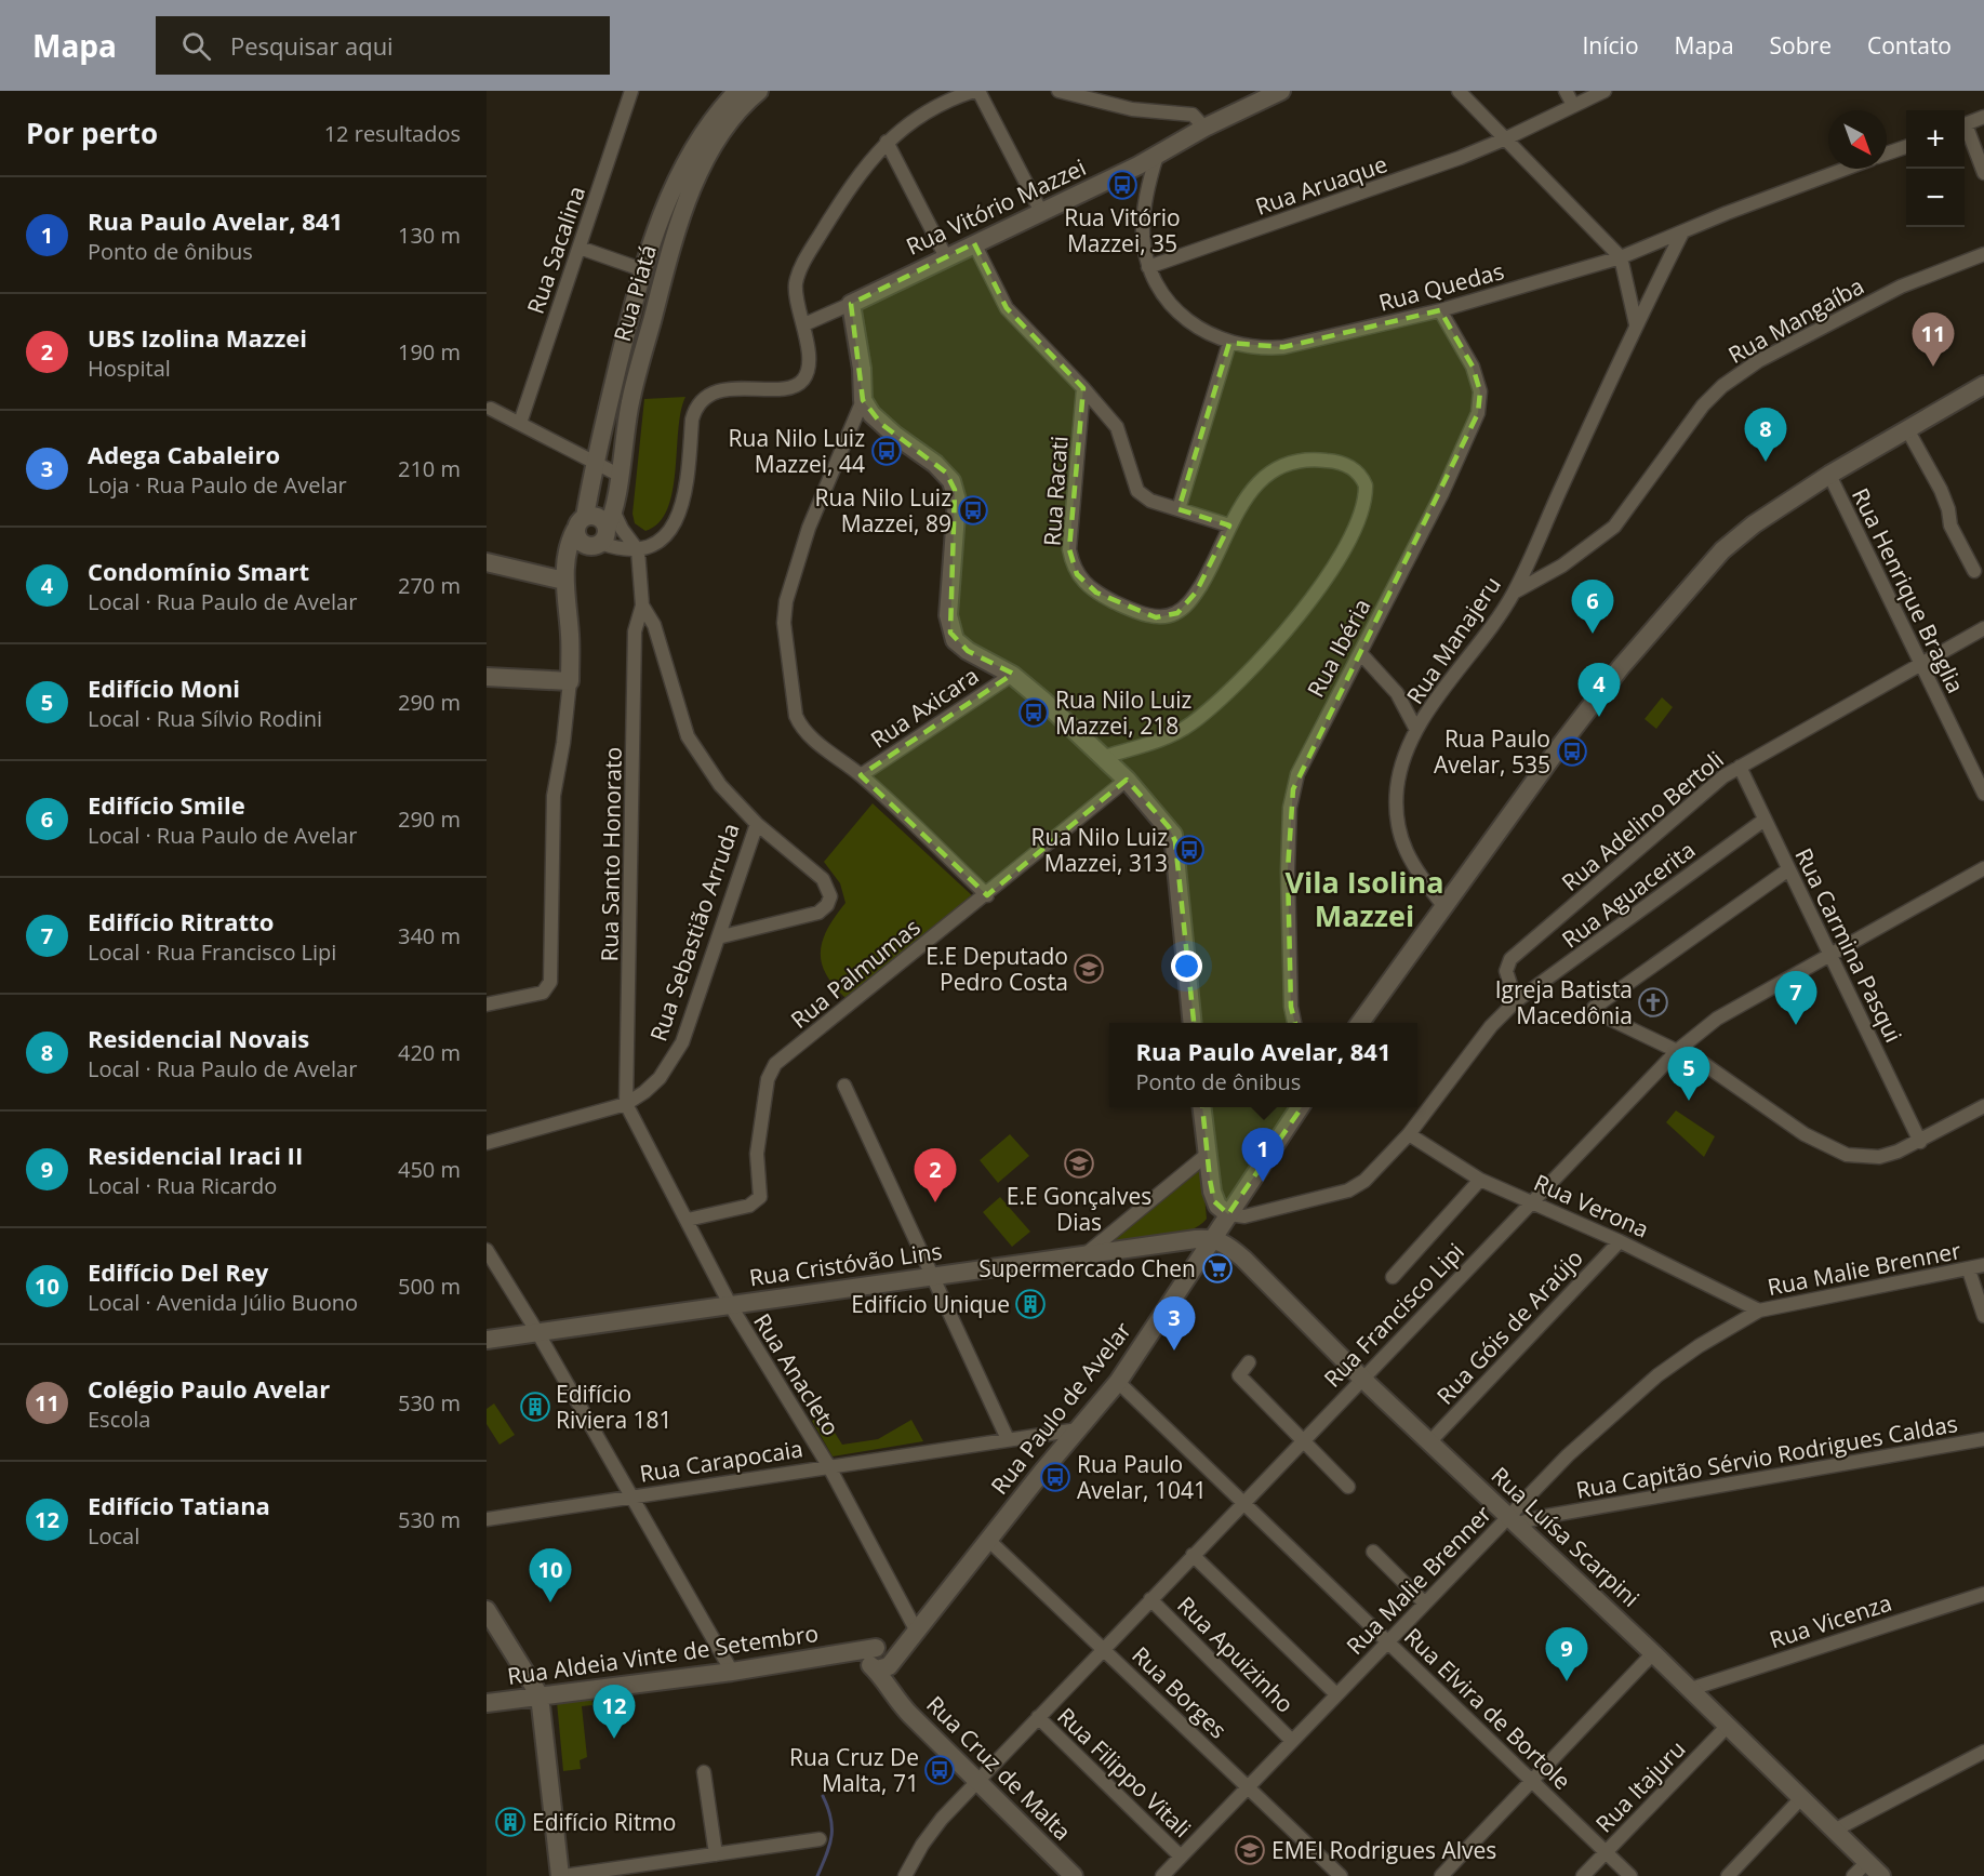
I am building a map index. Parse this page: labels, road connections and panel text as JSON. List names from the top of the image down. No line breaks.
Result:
{"streets":{"street":["Rua Aruaque","Rua Vitório Mazzei","Rua Sacalina","Rua Quedas","Rua Piatá","Rua Mangaíba","Rua Racati","Rua Henrique Braglia","Rua Manajeru","Rua Ibéria","Rua Axicara","Rua Adelino Bertoli","Rua Santo Honorato","Rua Aguacerita","Rua Sebastião Arruda","Rua Carmina Pasqui","Rua Palmumas","Rua Verona","Rua Cristóvão Lins","Rua Malie Brenner","Rua Francisco Lipi","Rua Góis de Araújo","Rua Anacleto","Rua Paulo de Avelar","Rua Capitão Sérvio Rodrigues Caldas","Rua Carapocaia","Rua Luísa Scarpini","Rua Vicenza","Rua Aldeia Vinte de Setembro","Rua Apuizinho","Rua Borges","Rua Elvira de Bortole","Rua Cruz de Malta","Rua Filippo Vitali","Rua Itajuru"]},"crossings":[["Rua Aruaque","Rua Quedas"],["Rua Vitório Mazzei","Rua Quedas"],["Rua Quedas","Rua Manajeru"],["Rua Quedas","Rua Ibéria"],["Rua Mangaíba","Rua Manajeru"],["Rua Henrique Braglia","Rua Adelino Bertoli"],["Rua Adelino Bertoli","Rua Aguacerita"],["Rua Adelino Bertoli","Rua Carmina Pasqui"],["Rua Santo Honorato","Rua Sebastião Arruda"],["Rua Santo Honorato","Rua Anacleto"],["Rua Aguacerita","Rua Carmina Pasqui"],["Rua Aguacerita","Rua Verona"],["Rua Aguacerita","Rua Paulo de Avelar"],["Rua Sebastião Arruda","Rua Anacleto"],["Rua Carmina Pasqui","Rua Francisco Lipi"],["Rua Palmumas","Rua Anacleto"],["Rua Verona","Rua Malie Brenner"],["Rua Verona","Rua Francisco Lipi"],["Rua Verona","Rua Góis de Araújo"],["Rua Cristóvão Lins","Rua Anacleto"],["Rua Cristóvão Lins","Rua Paulo de Avelar"],["Rua Cristóvão Lins","Rua Luísa Scarpini"],["Rua Malie Brenner","Rua Capitão Sérvio Rodrigues Caldas"],["Rua Malie Brenner","Rua Luísa Scarpini"],["Rua Malie Brenner","Rua Apuizinho"],["Rua Malie Brenner","Rua Borges"],["Rua Malie Brenner","Rua Elvira de Bortole"],["Rua Malie Brenner","Rua Filippo Vitali"],["Rua Francisco Lipi","Rua Luísa Scarpini"],["Rua Francisco Lipi","Rua Apuizinho"],["Rua Francisco Lipi","Rua Borges"],["Rua Francisco Lipi","Rua Elvira de Bortole"],["Rua Francisco Lipi","Rua Cruz de Malta"],["Rua Francisco Lipi","Rua Filippo Vitali"],["Rua Góis de Araújo","Rua Luísa Scarpini"],["Rua Anacleto","Rua Paulo de Avelar"],["Rua Anacleto","Rua Carapocaia"],["Rua Paulo de Avelar","Rua Carapocaia"],["Rua Paulo de Avelar","Rua Luísa Scarpini"],["Rua Paulo de Avelar","Rua Aldeia Vinte de Setembro"],["Rua Paulo de Avelar","Rua Borges"],["Rua Paulo de Avelar","Rua Elvira de Bortole"],["Rua Paulo de Avelar","Rua Cruz de Malta"],["Rua Capitão Sérvio Rodrigues Caldas","Rua Luísa Scarpini"],["Rua Luísa Scarpini","Rua Vicenza"],["Rua Luísa Scarpini","Rua Itajuru"],["Rua Aldeia Vinte de Setembro","Rua Cruz de Malta"],["Rua Elvira de Bortole","Rua Itajuru"]],"districts":["Vila Isolina Mazzei"],"places":{"bus stop":["Rua Vitório Mazzei, 35","Rua Nilo Luiz Mazzei, 44","Rua Nilo Luiz Mazzei, 89","Rua Nilo Luiz Mazzei, 218","Rua Paulo Avelar, 535","Rua Nilo Luiz Mazzei, 313","Rua Paulo Avelar, 1041","Rua Cruz De Malta, 71"],"school or university":["E.E Deputado Pedro Costa","E.E Gonçalves Dias","EMEI Rodrigues Alves"],"church":["Igreja Batista Macedônia"],"supermarket":["Supermercado Chen"],"building":["Edifício Unique","Edifício Riviera 181","Edifício Ritmo"]},"north":"bottom right","page":{"header":"Mapa","search":"Pesquisar aqui","nav":["Início","Mapa","Sobre","Contato"],"heading":["Por perto","12 resultados"],"map_buttons":["+","−"],"list":[{"mark":"1","name":"Rua Paulo Avelar, 841","note":"Ponto de ônibus","value":"130 m"},{"mark":"2","name":"UBS Izolina Mazzei","note":"Hospital","value":"190 m"},{"mark":"3","name":"Adega Cabaleiro","note":"Loja · Rua Paulo de Avelar","value":"210 m"},{"mark":"4","name":"Condomínio Smart","note":"Local · Rua Paulo de Avelar","value":"270 m"},{"mark":"5","name":"Edifício Moni","note":"Local · Rua Sílvio Rodini","value":"290 m"},{"mark":"6","name":"Edifício Smile","note":"Local · Rua Paulo de Avelar","value":"290 m"},{"mark":"7","name":"Edifício Ritratto","note":"Local · Rua Francisco Lipi","value":"340 m"},{"mark":"8","name":"Residencial Novais","note":"Local · Rua Paulo de Avelar","value":"420 m"},{"mark":"9","name":"Residencial Iraci II","note":"Local · Rua Ricardo","value":"450 m"},{"mark":"10","name":"Edifício Del Rey","note":"Local · Avenida Júlio Buono","value":"500 m"},{"mark":"11","name":"Colégio Paulo Avelar","note":"Escola","value":"530 m"},{"mark":"12","name":"Edifício Tatiana","note":"Local","value":"530 m"}],"pins":["11","8","6","4","7","5","1","2","3","10","9","12"],"popup":["Rua Paulo Avelar, 841","Ponto de ônibus"]}}
